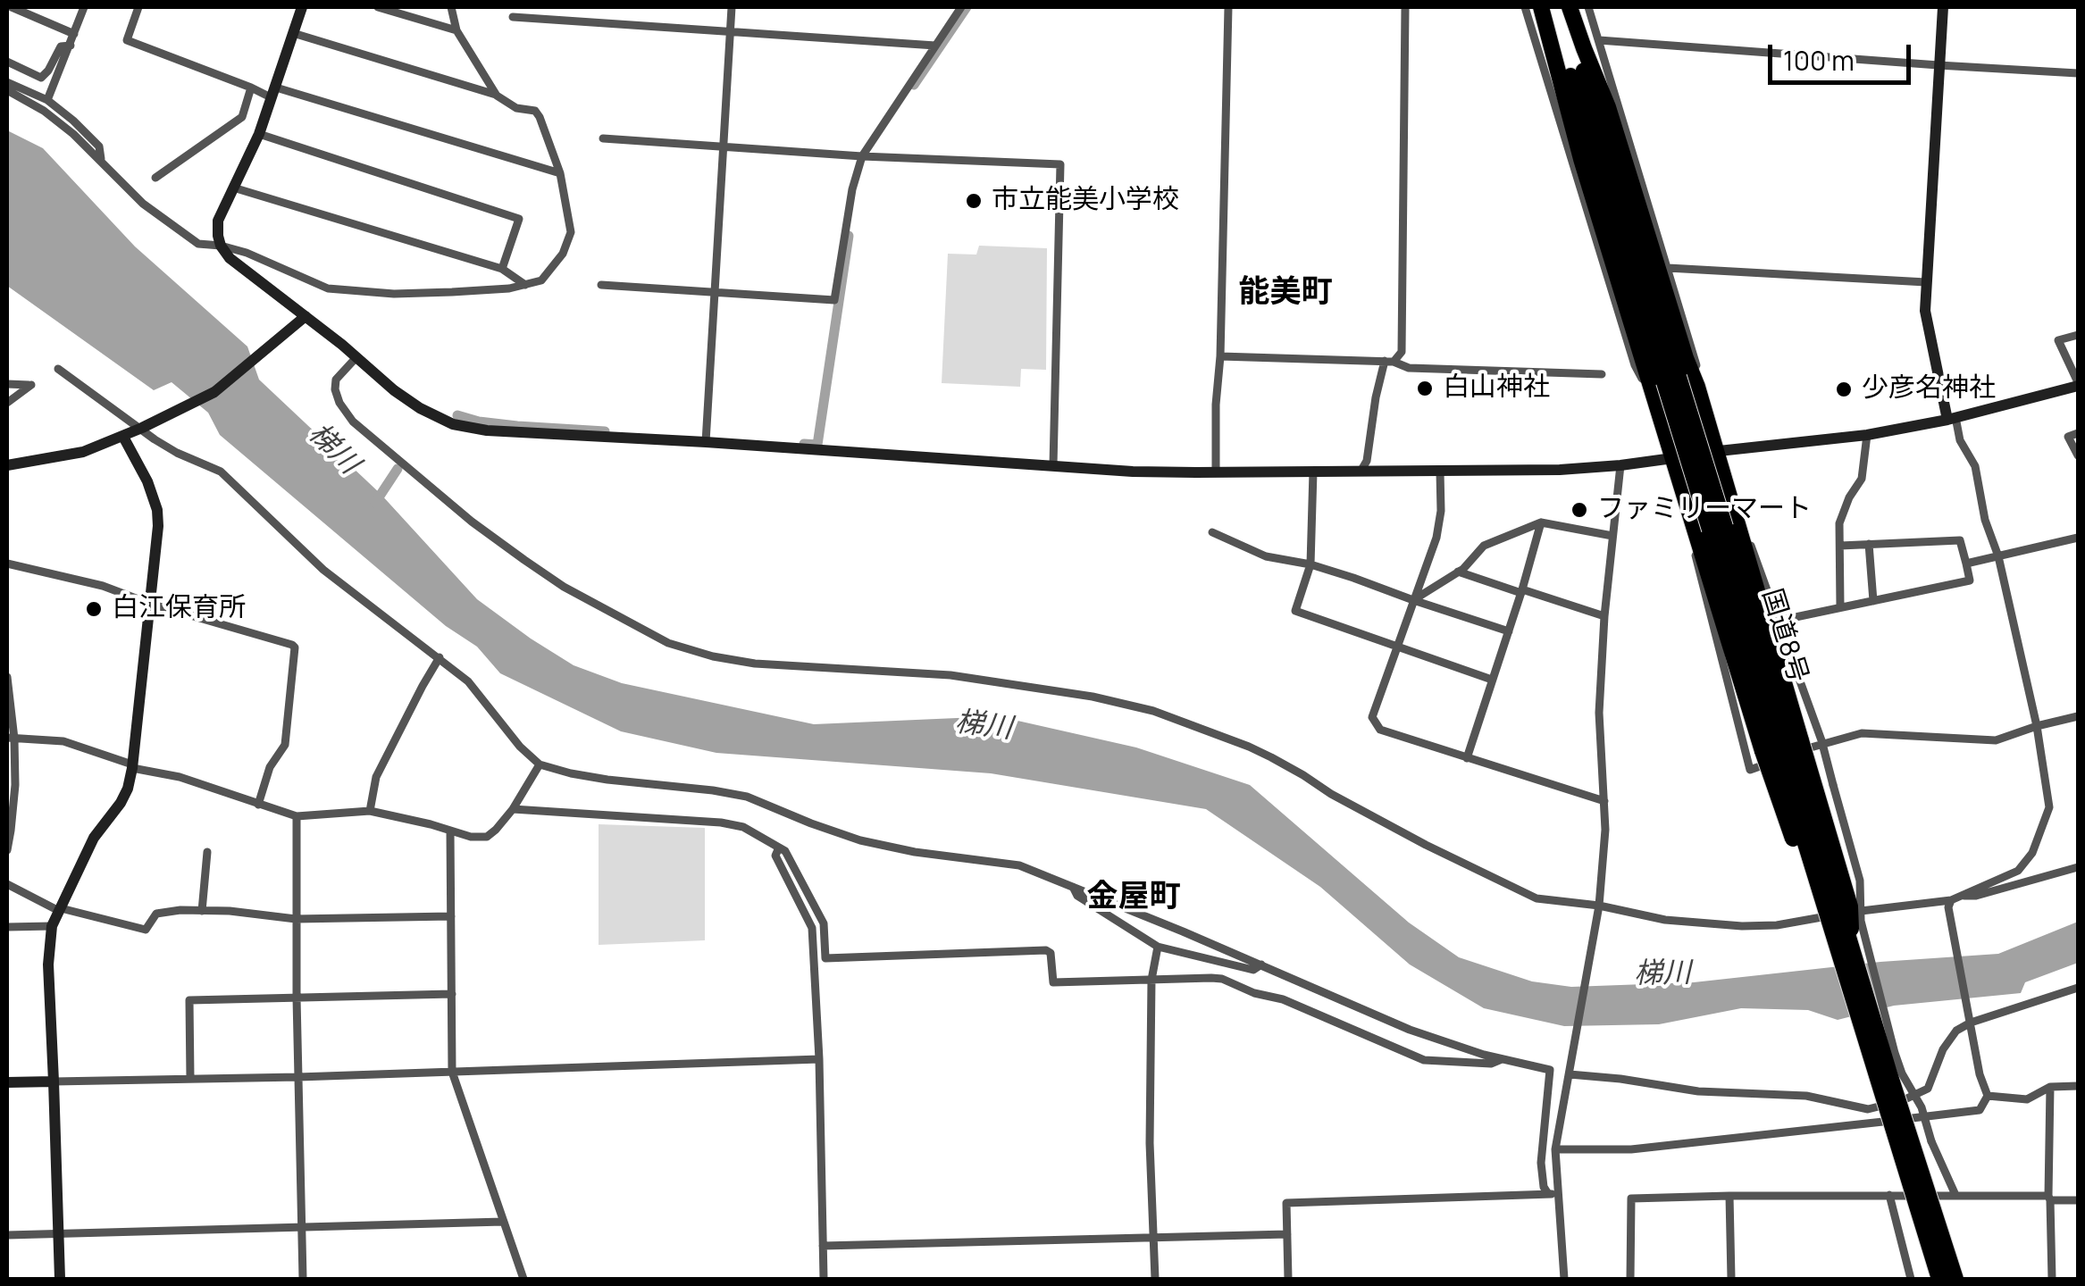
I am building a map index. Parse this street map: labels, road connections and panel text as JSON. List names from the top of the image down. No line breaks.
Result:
{"streets":{"highway":["国道8号"]},"districts":["能美町","金屋町"],"water":["梯川"],"places":["市立能美小学校","白山神社","少彦名神社","ファミリーマート","白江保育所"],"scale_bar":"100 m"}
